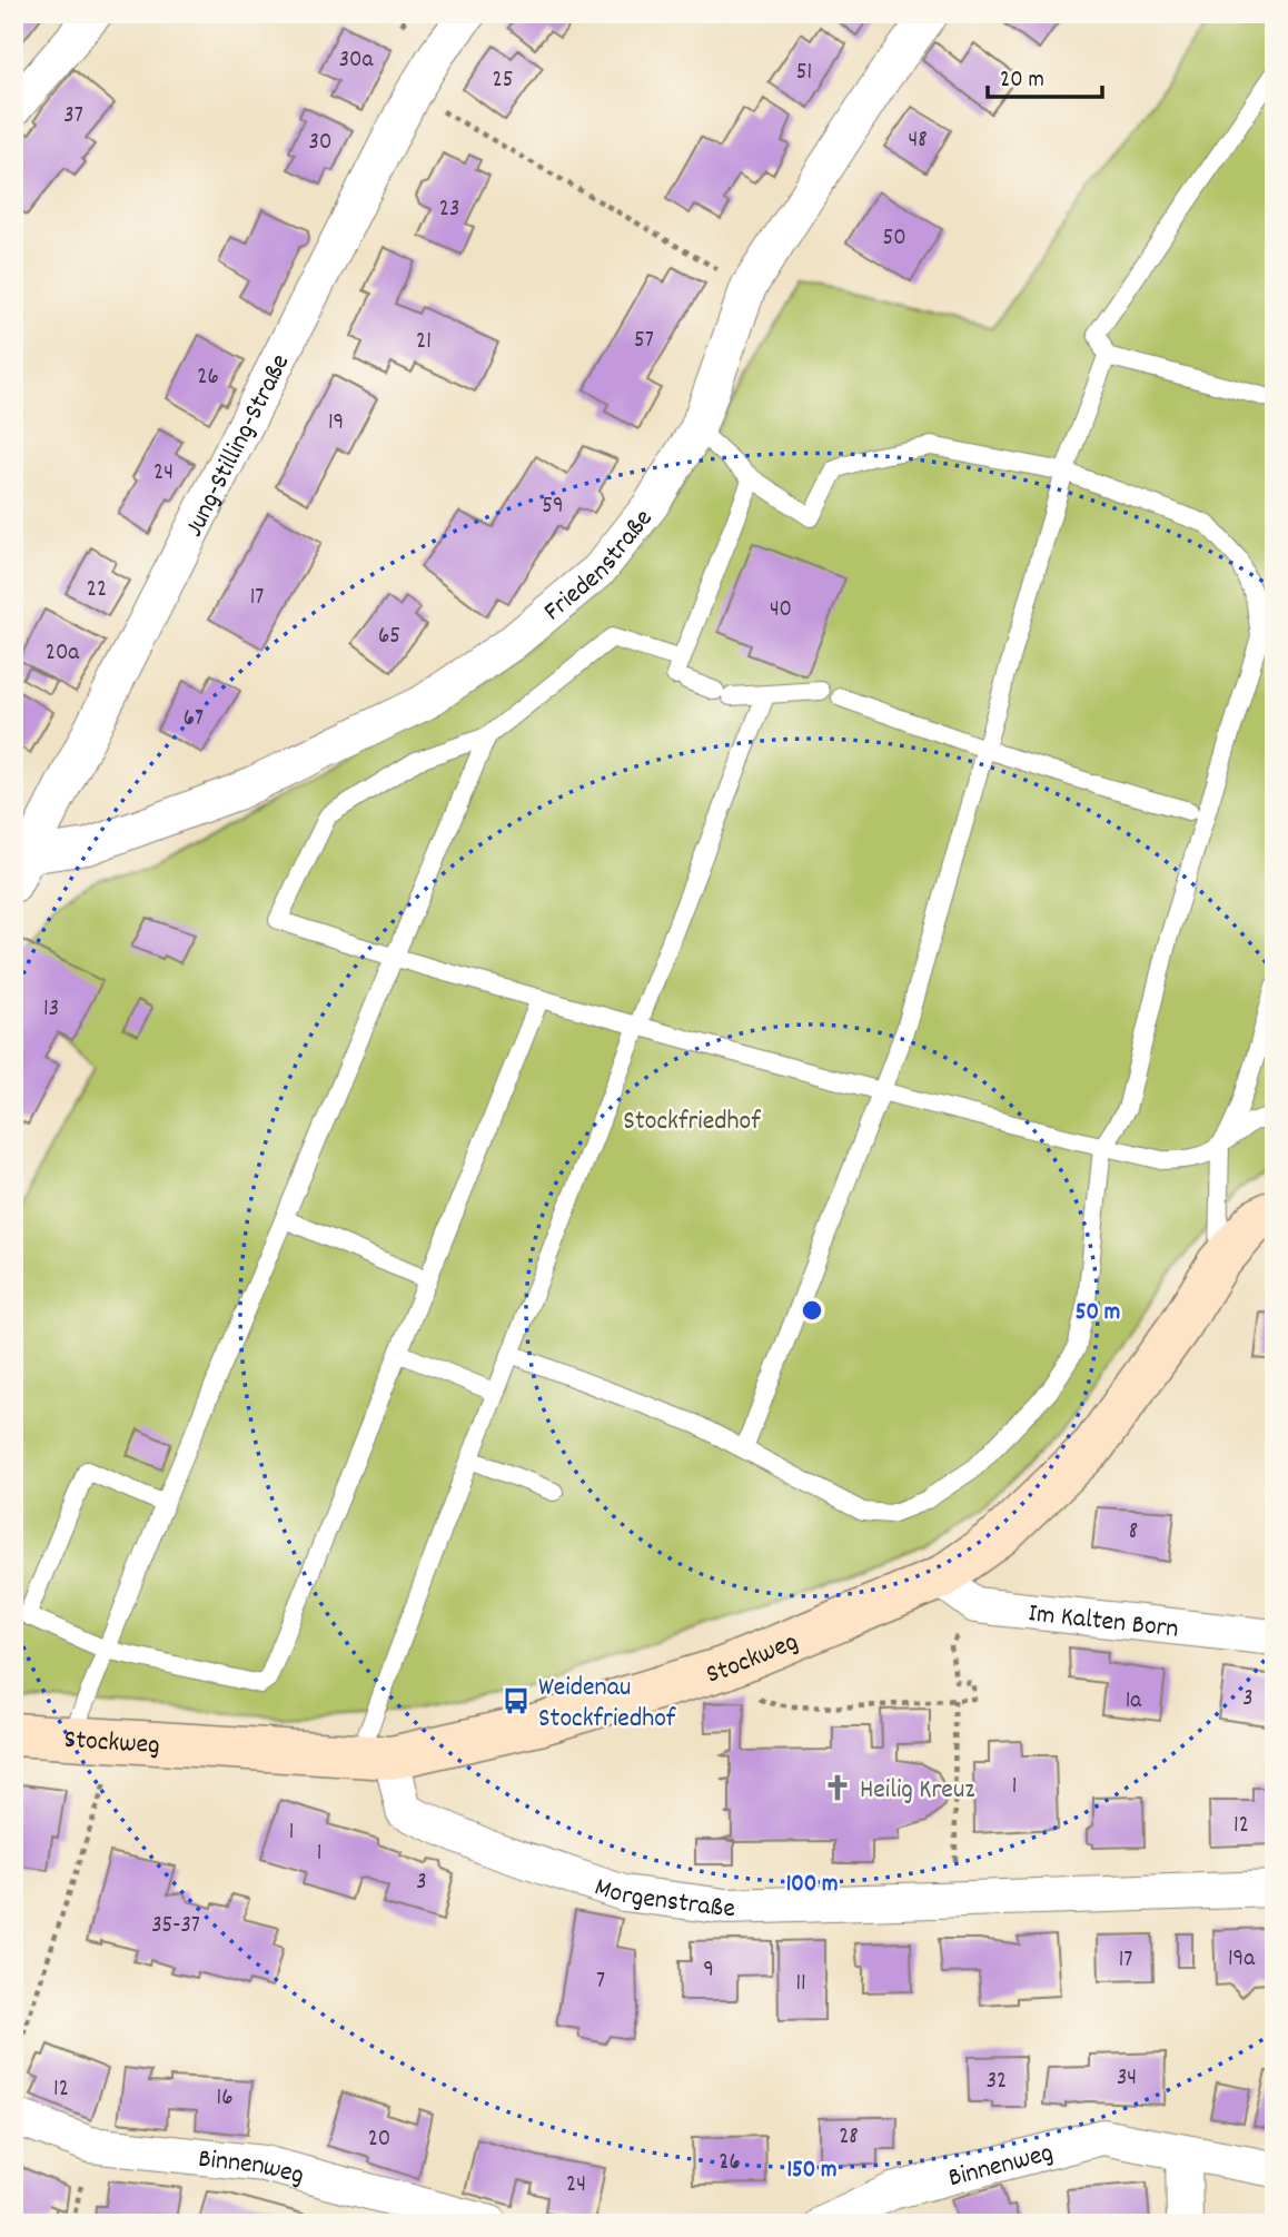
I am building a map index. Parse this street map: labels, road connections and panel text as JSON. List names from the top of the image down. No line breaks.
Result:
{"streets":{"street":["Jung-Stilling-Straße","Friedenstraße","Im Kalten Born","Stockweg","Morgenstraße","Binnenweg"]},"crossings":[["Jung-Stilling-Straße","Friedenstraße"],["Im Kalten Born","Stockweg"],["Stockweg","Morgenstraße"]],"parks":["Stockfriedhof"],"places":{"bus stop":["Weidenau Stockfriedhof"],"church":["Heilig Kreuz"]},"house_numbers":["30a","51","25","37","48","30","23","50","57","21","26","19","24","59","22","17","40","65","20a","67","13","8","3","1a","1","12","1","1","3","35-37","19a","17","9","7","11","34","32","12","16","28","20","26","24"],"scale_bar":"20 m","rings":["50 m","100 m","150 m"]}
